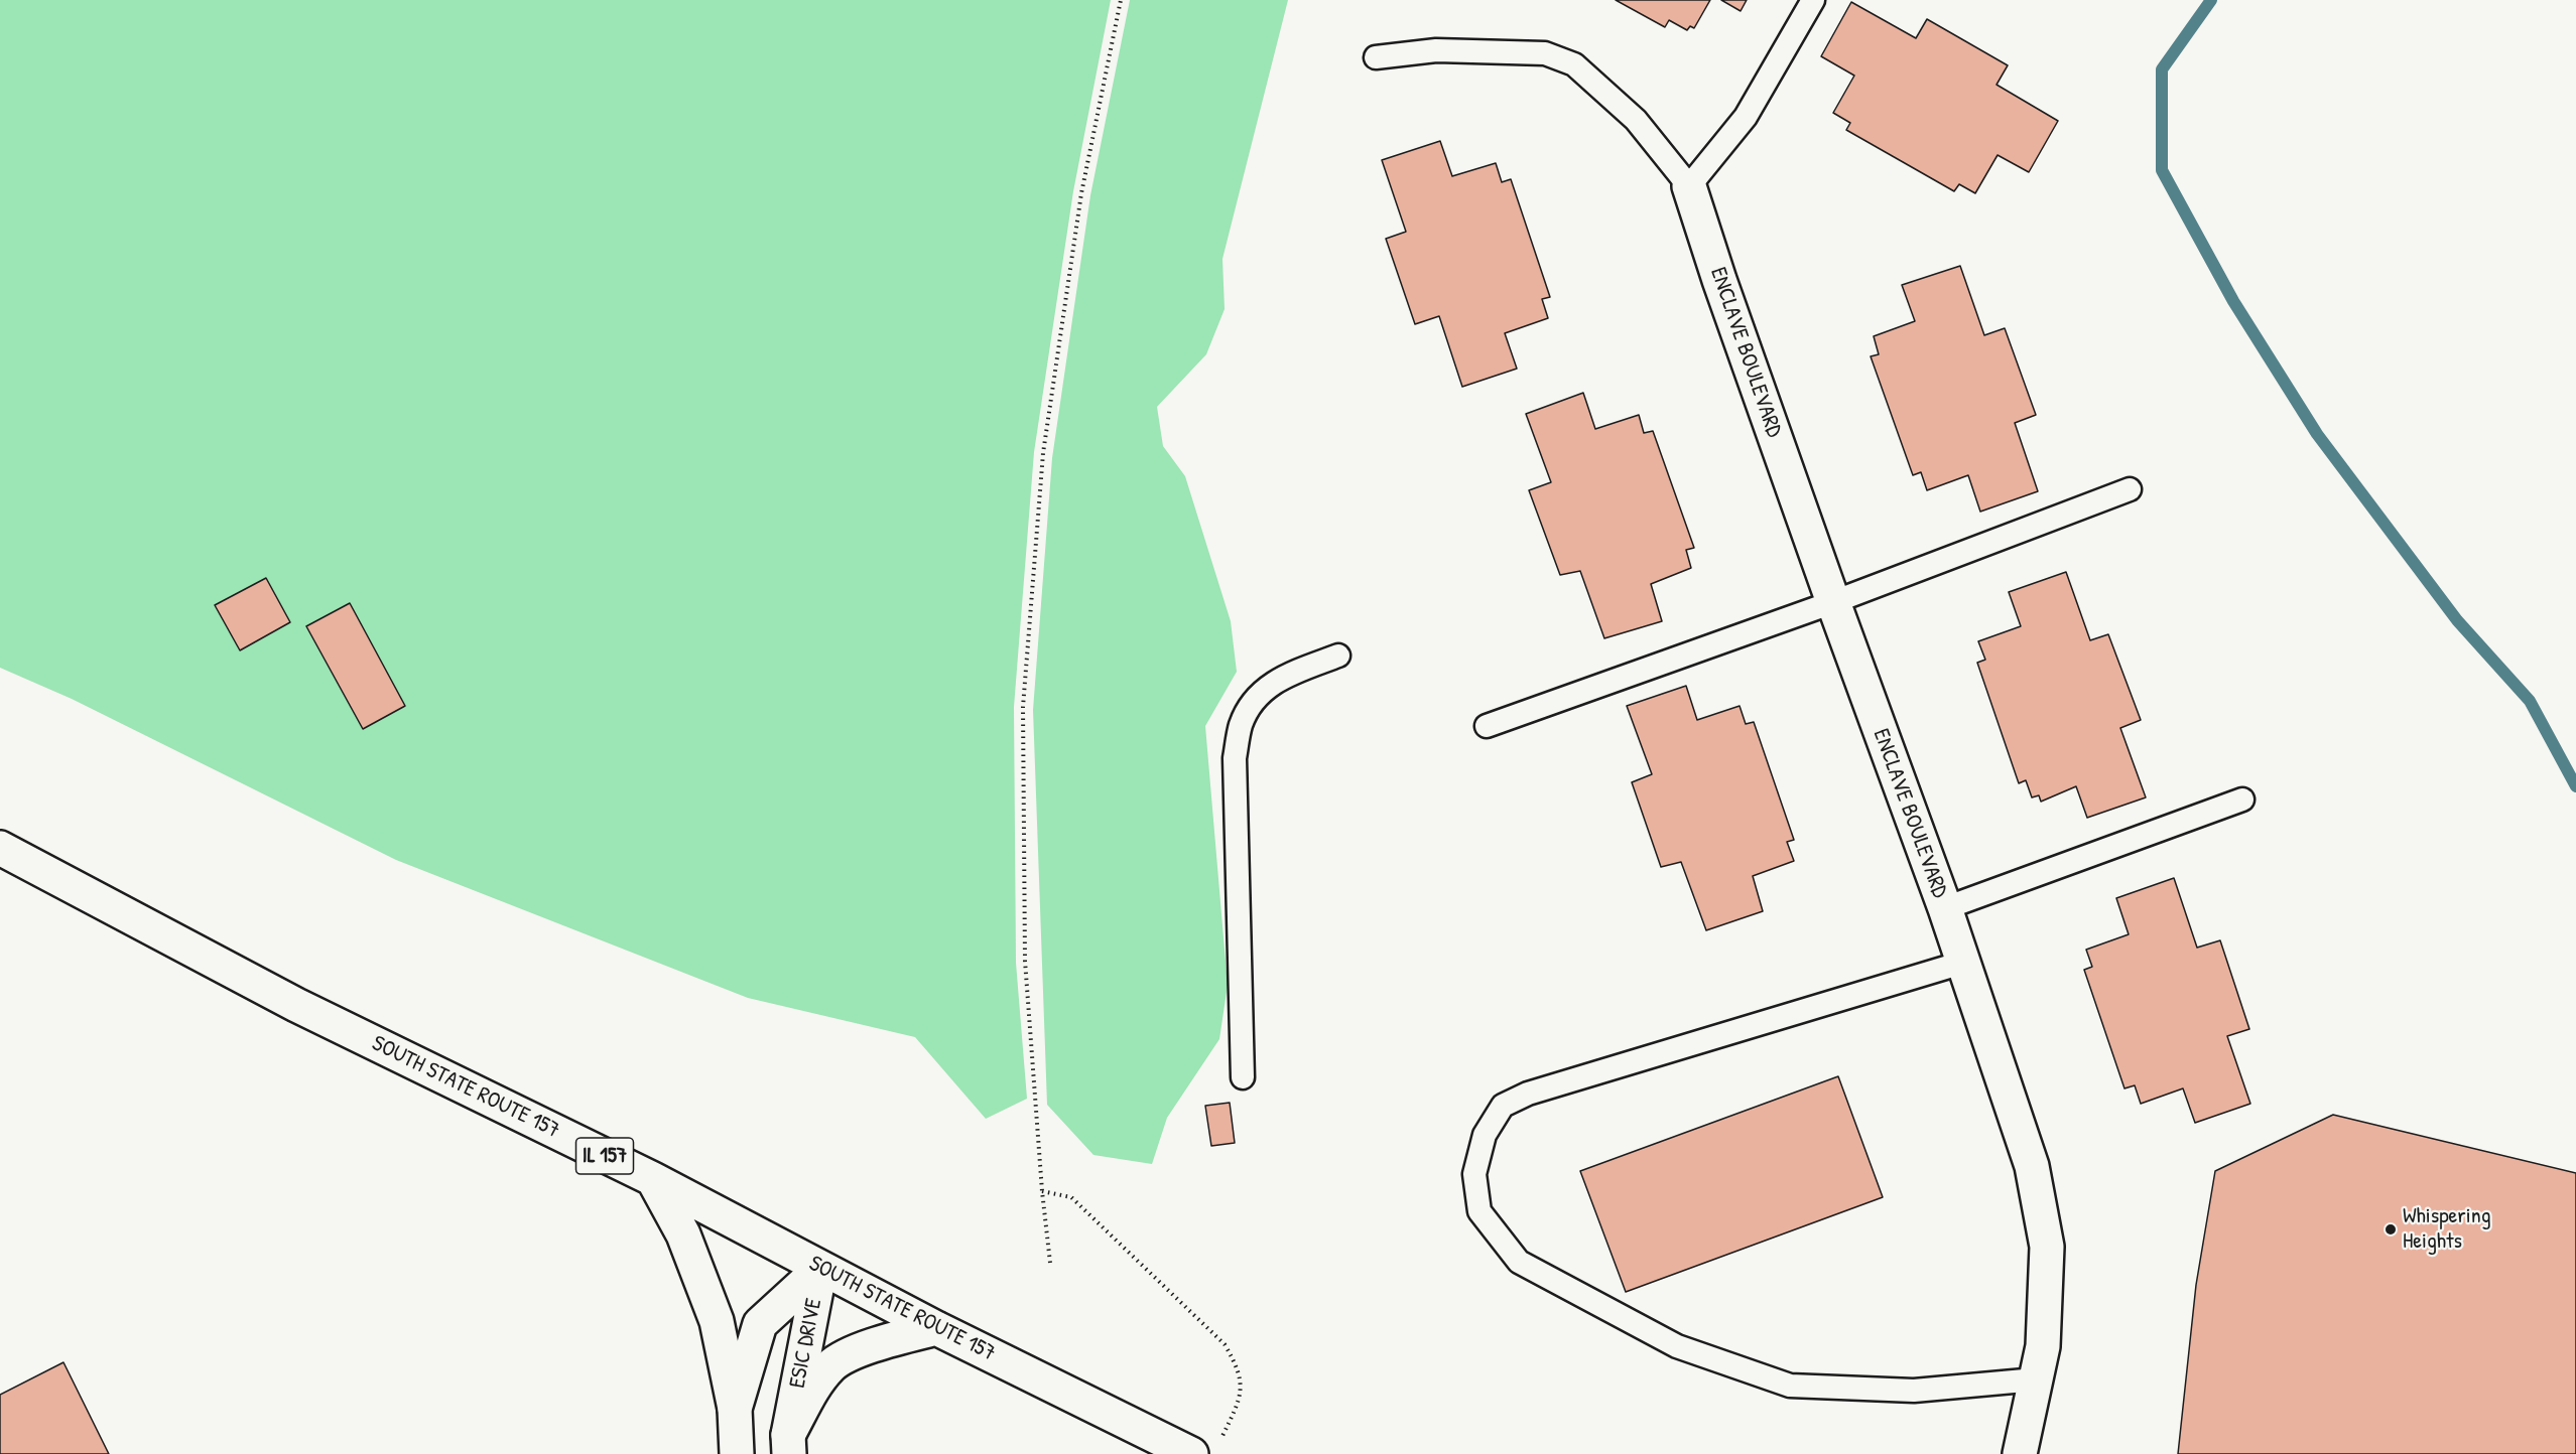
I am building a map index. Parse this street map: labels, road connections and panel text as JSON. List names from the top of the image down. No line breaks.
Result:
{"streets":{"main road":["ENCLAVE BOULEVARD","SOUTH STATE ROUTE 157","IL 157","ESIC DRIVE"]},"crossings":[["SOUTH STATE ROUTE 157","ESIC DRIVE"]],"places":["Whispering Heights"]}
